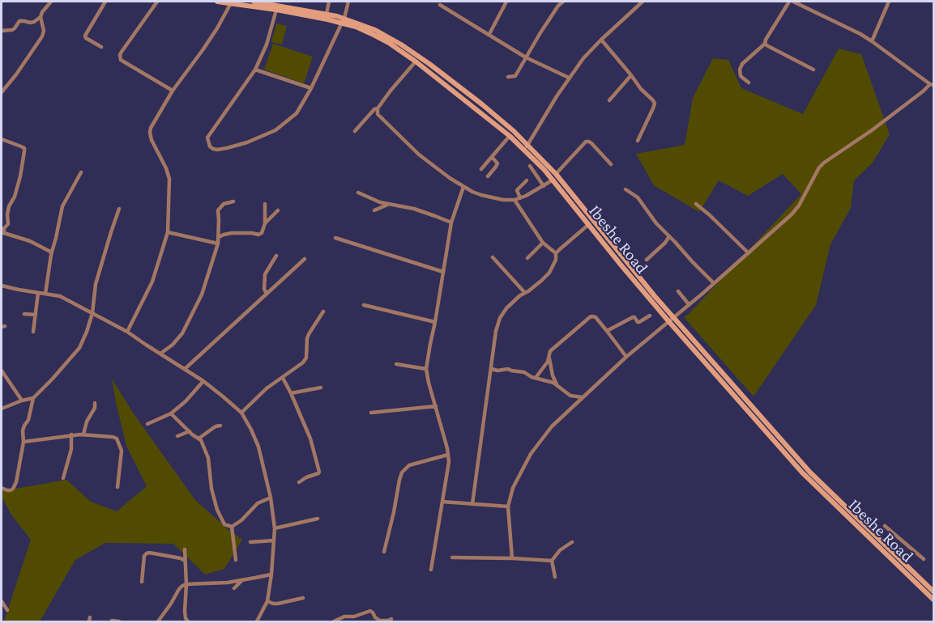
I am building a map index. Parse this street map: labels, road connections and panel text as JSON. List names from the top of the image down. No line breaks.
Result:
{"streets":{"main road":["Ibeshe Road"]}}
